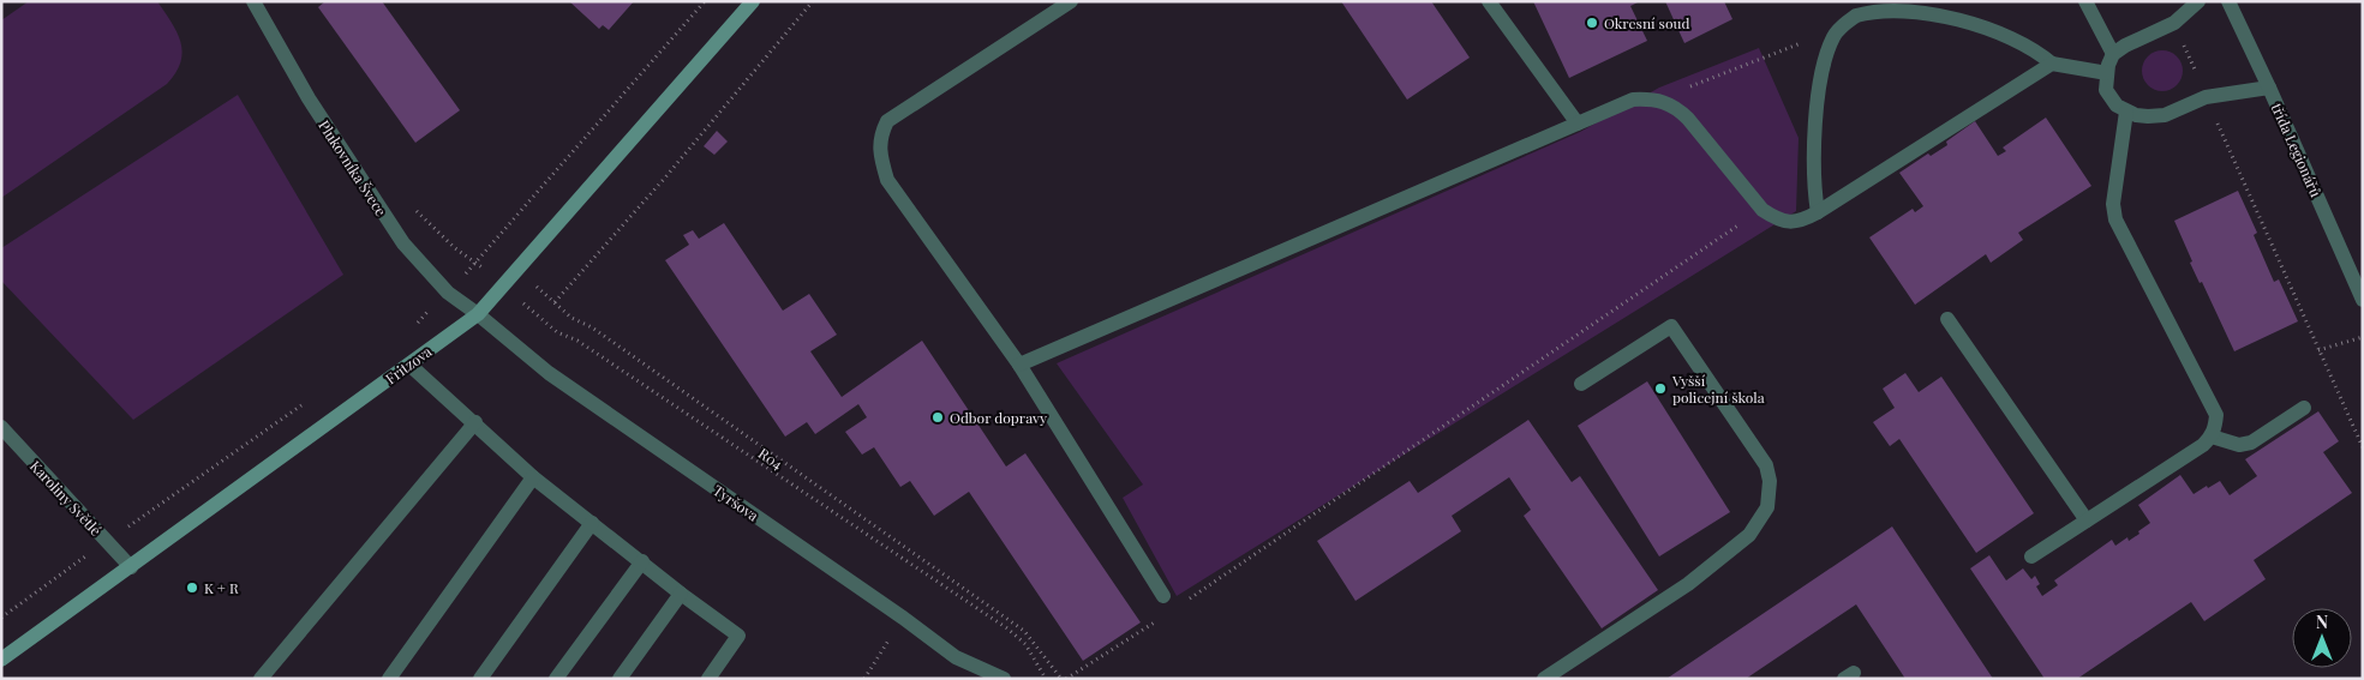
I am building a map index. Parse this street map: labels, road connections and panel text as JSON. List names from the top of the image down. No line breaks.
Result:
{"streets":{"street":["třída Legionářů","Plukovníka Švece","Fritzova","Karoliny Světlé","Tyršova"],"path":["R04"]},"crossings":[["Plukovníka Švece","Fritzova"],["Plukovníka Švece","Tyršova"],["Fritzova","R04"],["Fritzova","Karoliny Světlé"],["Fritzova","Tyršova"]],"places":["Okresní soud","Vyšší policejní škola","Odbor dopravy","K + R"],"north":"top"}
